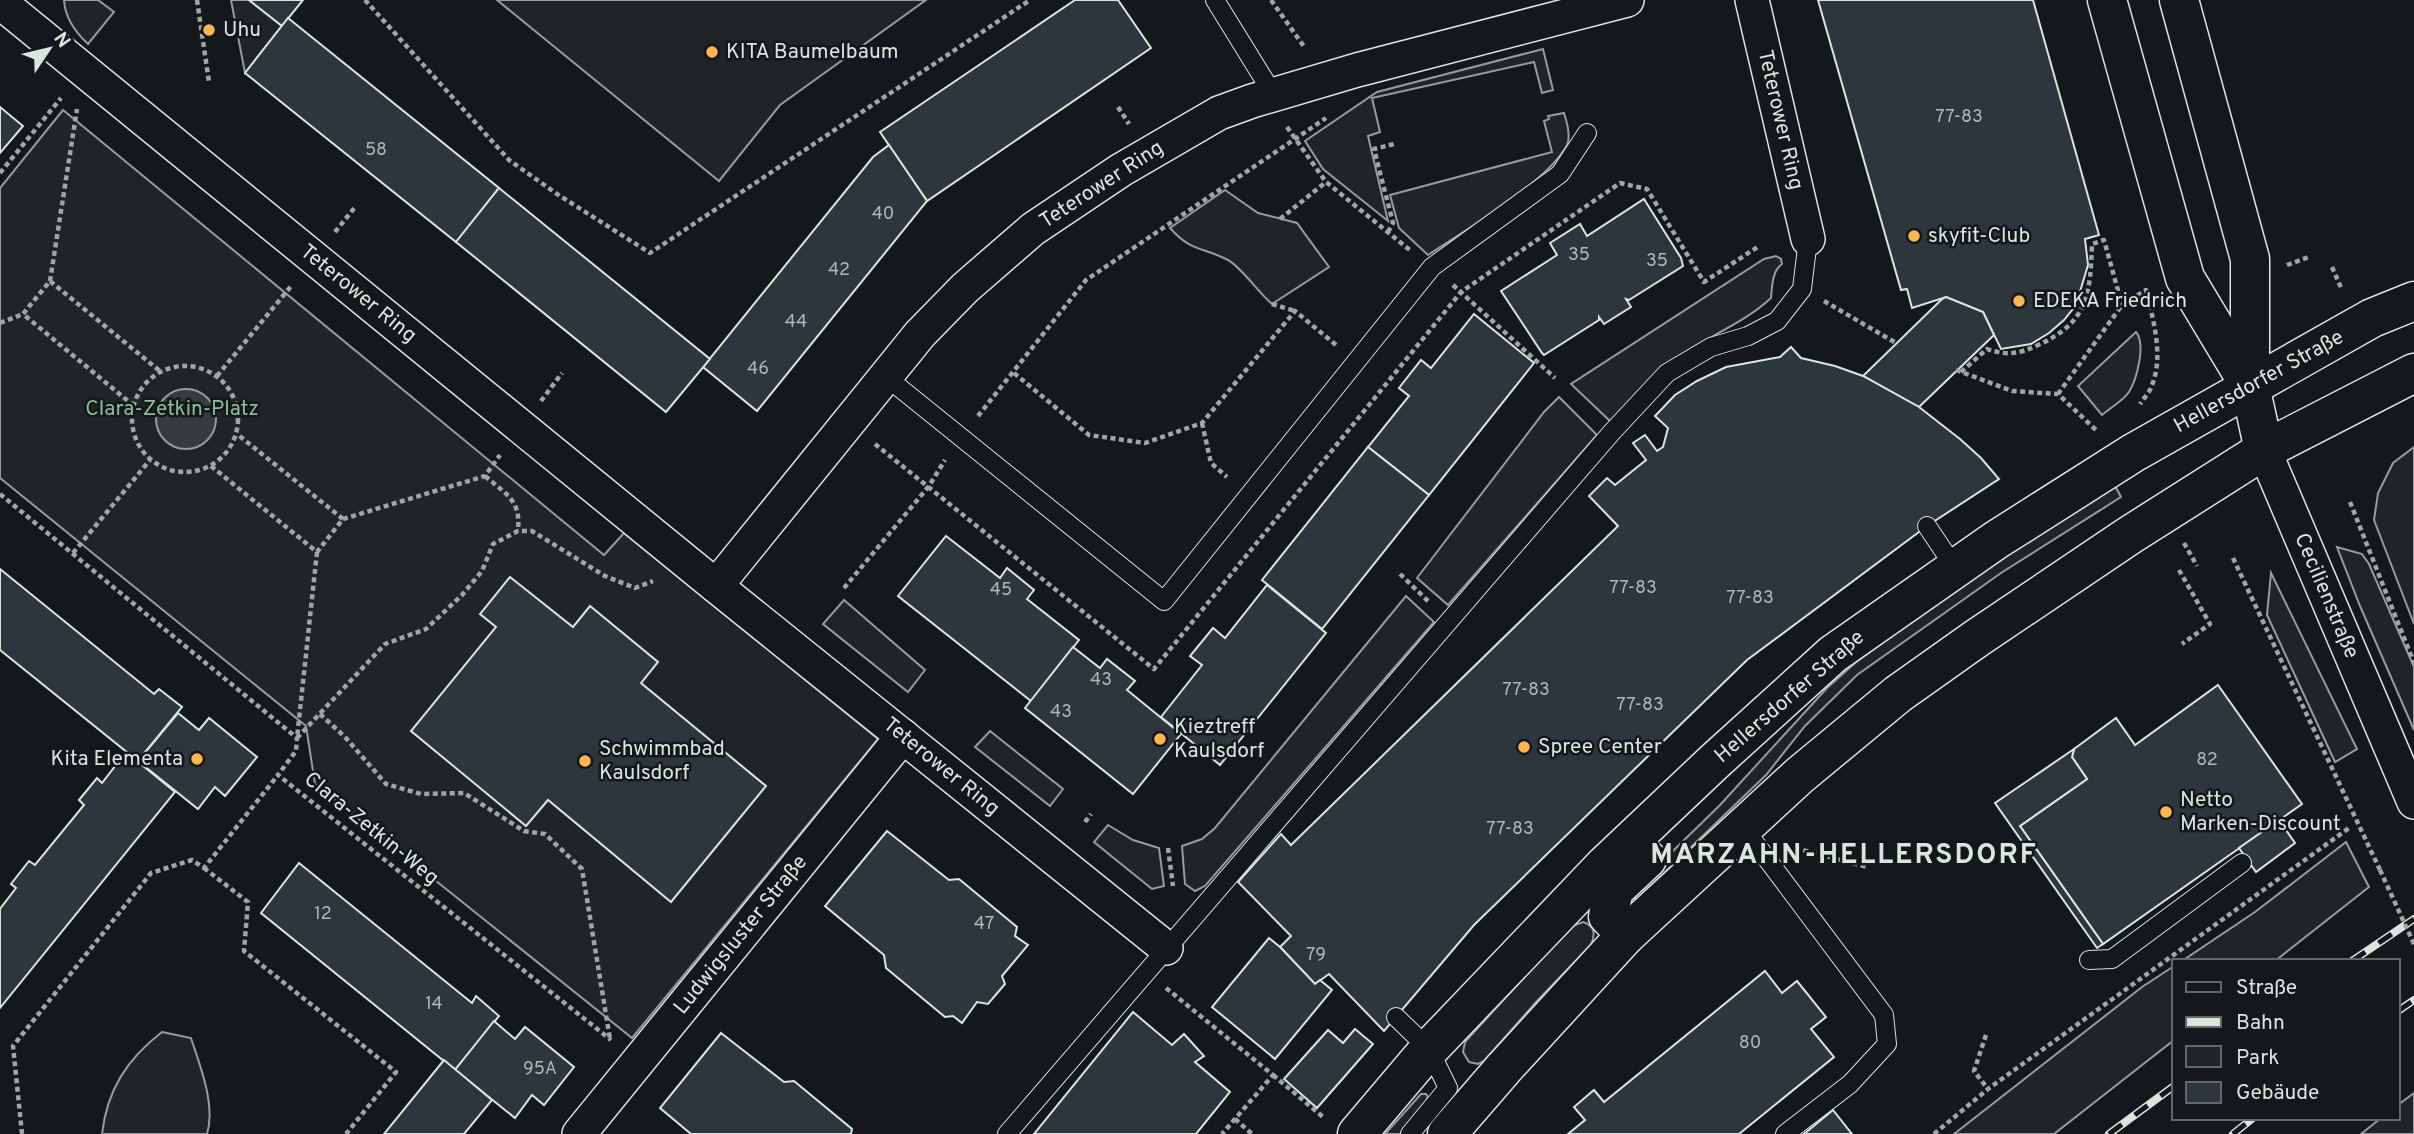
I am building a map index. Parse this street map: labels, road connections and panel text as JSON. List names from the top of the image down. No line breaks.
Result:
{"streets":{"main road":["Hellersdorfer Straße","Cecilienstraße"],"street":["Teterower Ring","Ludwigsluster Straße"],"path":["Clara-Zetkin-Weg"]},"crossings":[["Teterower Ring","Ludwigsluster Straße"],["Hellersdorfer Straße","Cecilienstraße"]],"districts":["MARZAHN-HELLERSDORF"],"parks":["Clara-Zetkin-Platz"],"places":["Uhu","KITA Baumelbaum","skyfit-Club","EDEKA Friedrich","Kieztreff Kaulsdorf","Spree Center","Kita Elementa","Schwimmbad Kaulsdorf","Netto Marken-Discount"],"house_numbers":["77-83","58","40","35","35","42","44","46","77-83","45","77-83","43","77-83","77-83","43","82","77-83","12","47","79","14","80","95A"],"legend":["Straße","Bahn","Park","Gebäude"],"north":"top right"}
